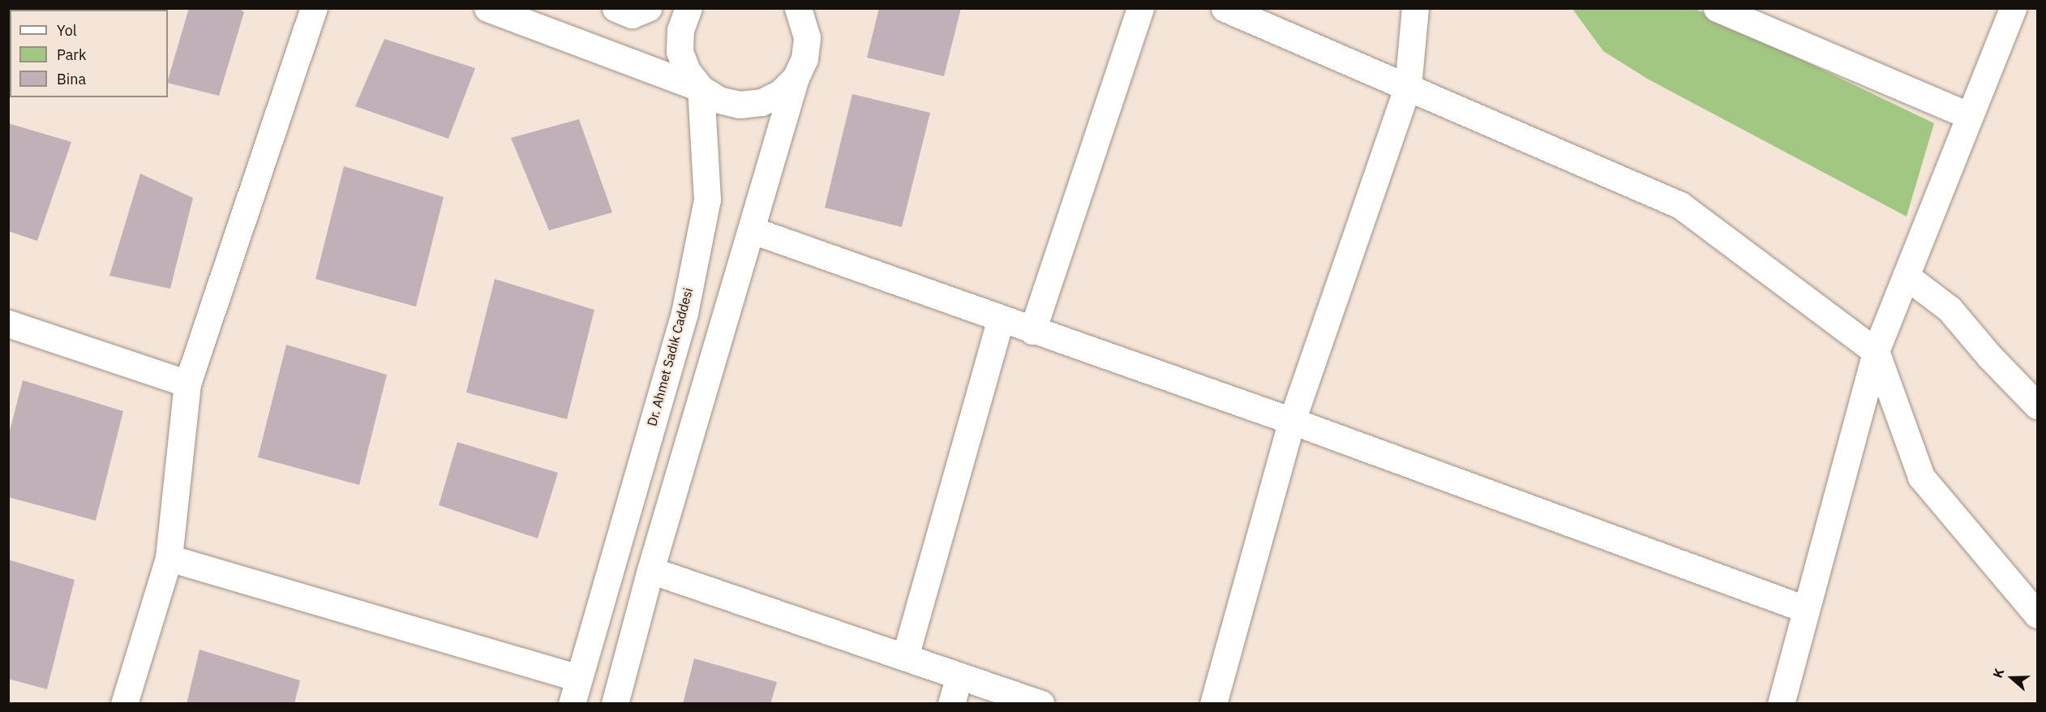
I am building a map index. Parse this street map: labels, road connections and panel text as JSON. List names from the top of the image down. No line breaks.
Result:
{"streets":{"street":["Dr. Ahmet Sadık Caddesi"]},"legend":["Yol","Park","Bina"],"north":"left"}
